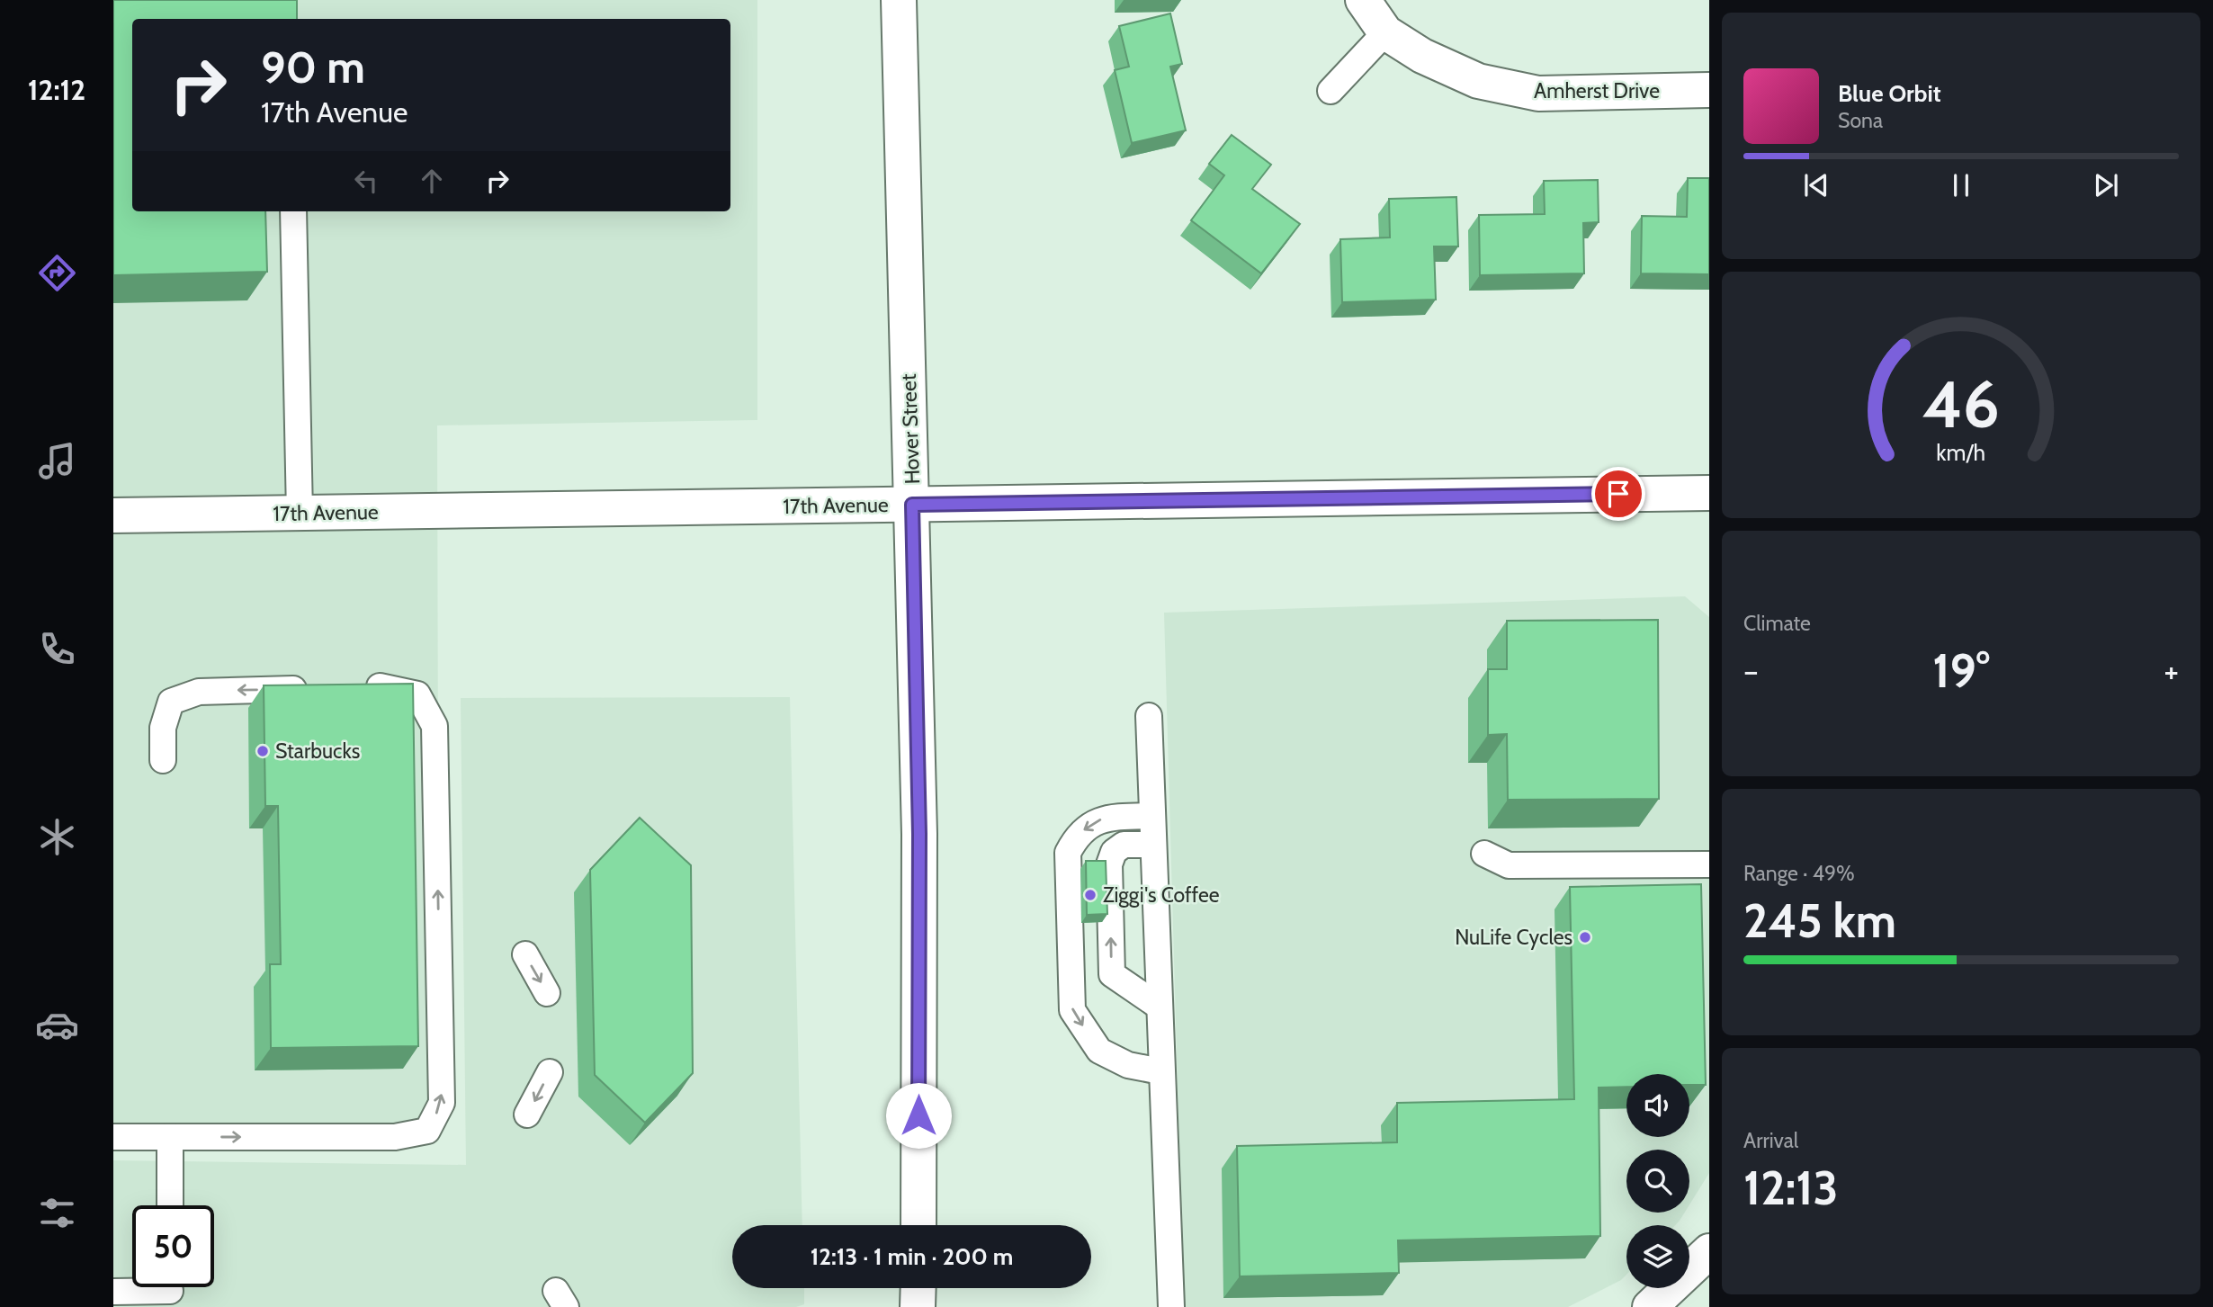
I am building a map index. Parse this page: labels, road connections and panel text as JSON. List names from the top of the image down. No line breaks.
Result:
{"streets":{"main road":["Amherst Drive","Hover Street","17th Avenue"]},"crossings":[["Hover Street","17th Avenue"]],"places":["Starbucks","Ziggi's Coffee","NuLife Cycles"],"page":{"tabs":"12:12","turn":["90 m","17th Avenue"],"song":["Blue Orbit","Sona"],"tile":["Climate",["Range · 49%","245 km"],["Arrival","12:13"]],"heat":["−","19°","+"],"limit":"50","trip":"12:13 · 1 min · 200 m","gauge":["46","km/h"]}}
